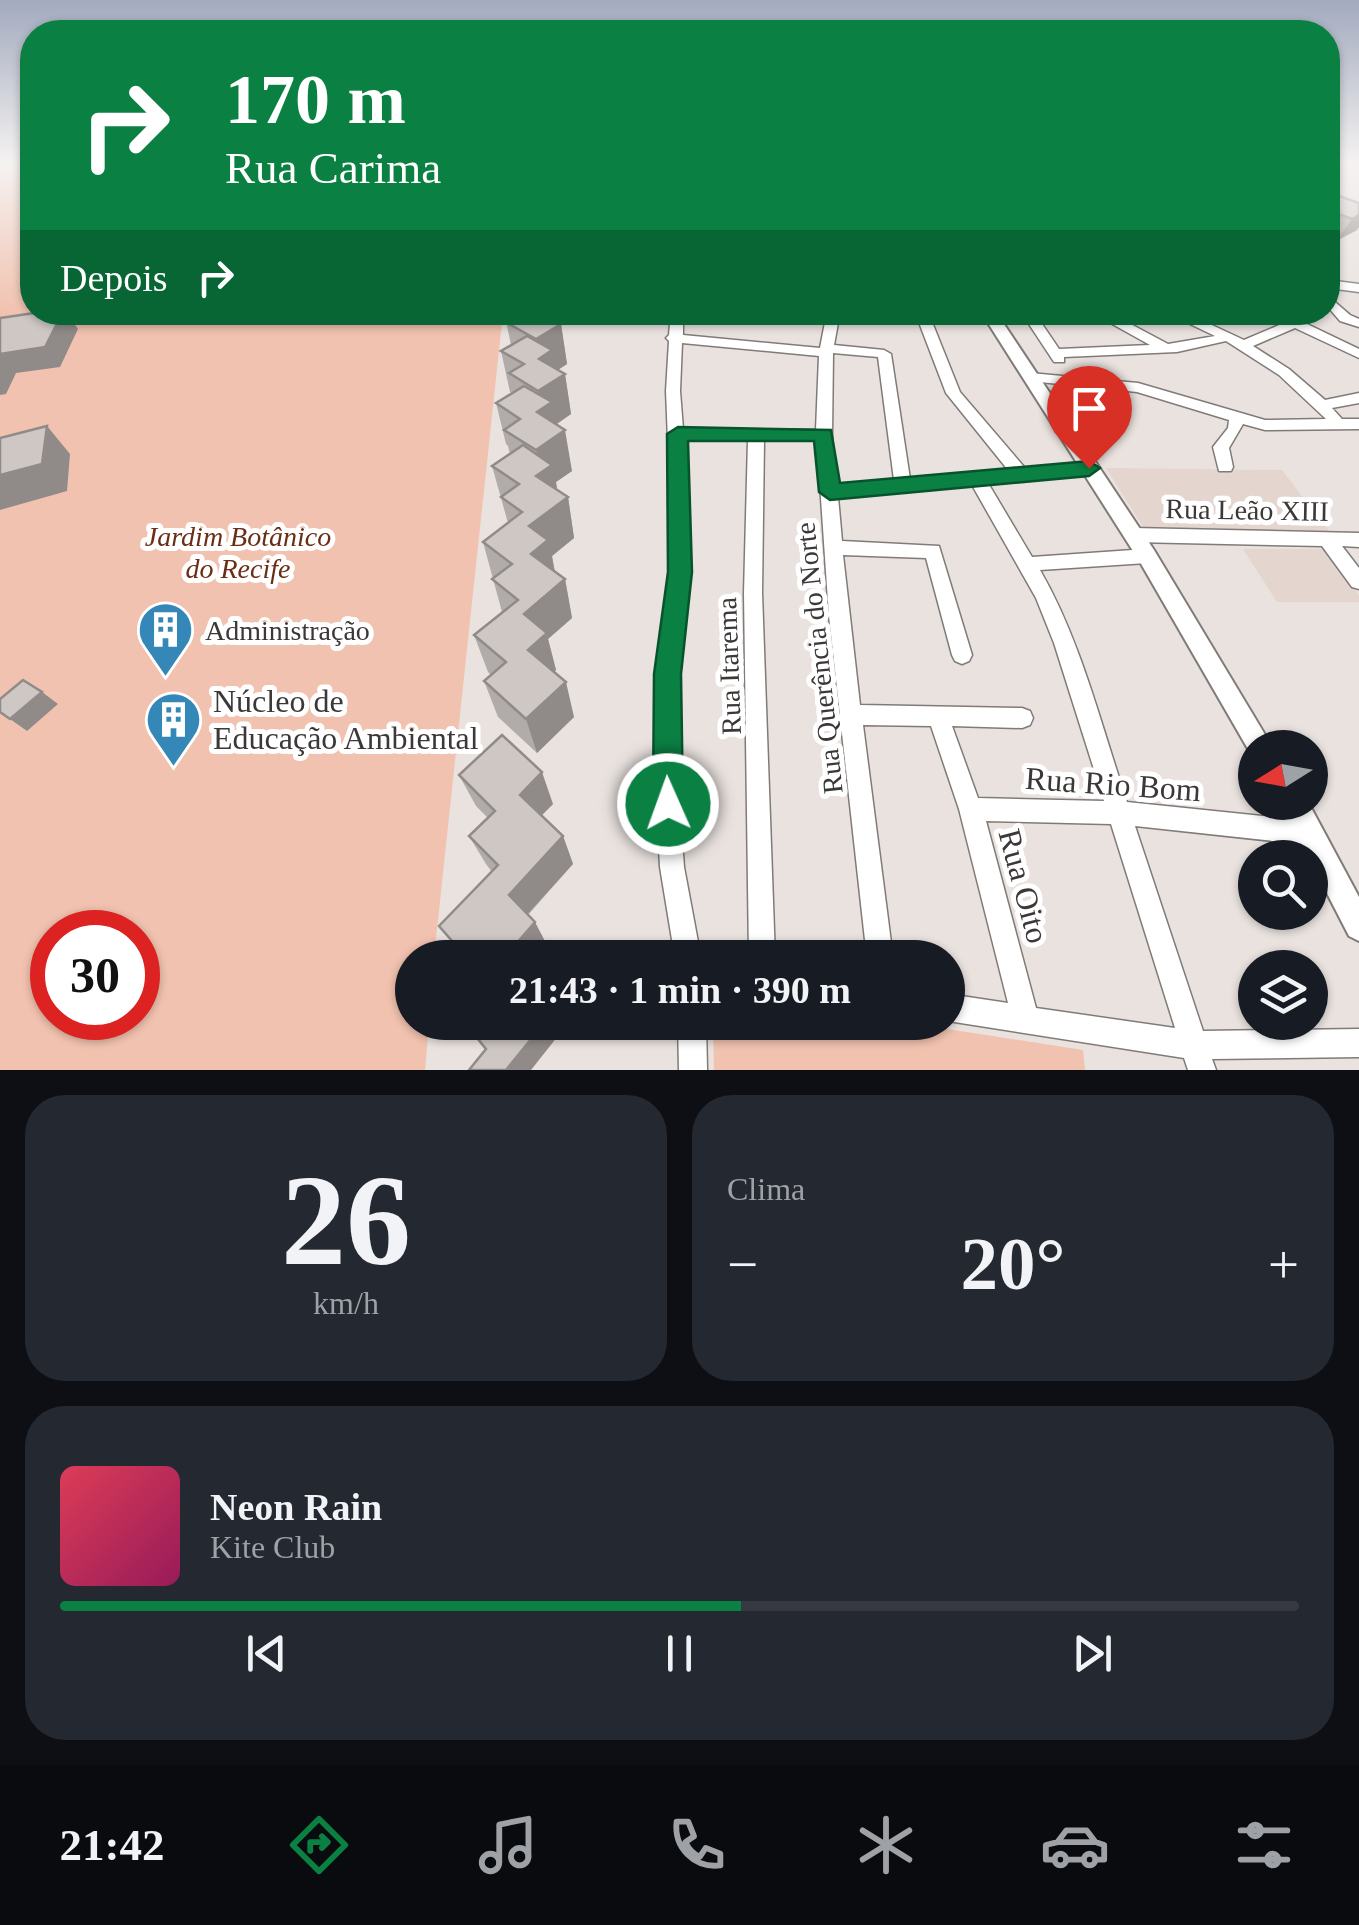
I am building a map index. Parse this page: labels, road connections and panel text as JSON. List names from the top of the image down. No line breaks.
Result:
{"streets":{"street":["Rua Leão XIII","Rua Querência do Norte","Rua Itarema","Rua Rio Bom","Rua Oito"]},"crossings":[["Rua Rio Bom","Rua Oito"]],"parks":["Jardim Botânico do Recife"],"places":{"building":["Administração","Núcleo de Educação Ambiental"]},"north":"left","page":{"turn":["170 m","Rua Carima"],"then":"Depois","limit":"30","trip":"21:43 · 1 min · 390 m","tile":[["26","km/h"],"Clima"],"heat":["−","20°","+"],"song":["Neon Rain","Kite Club"],"tabs":"21:42"}}
